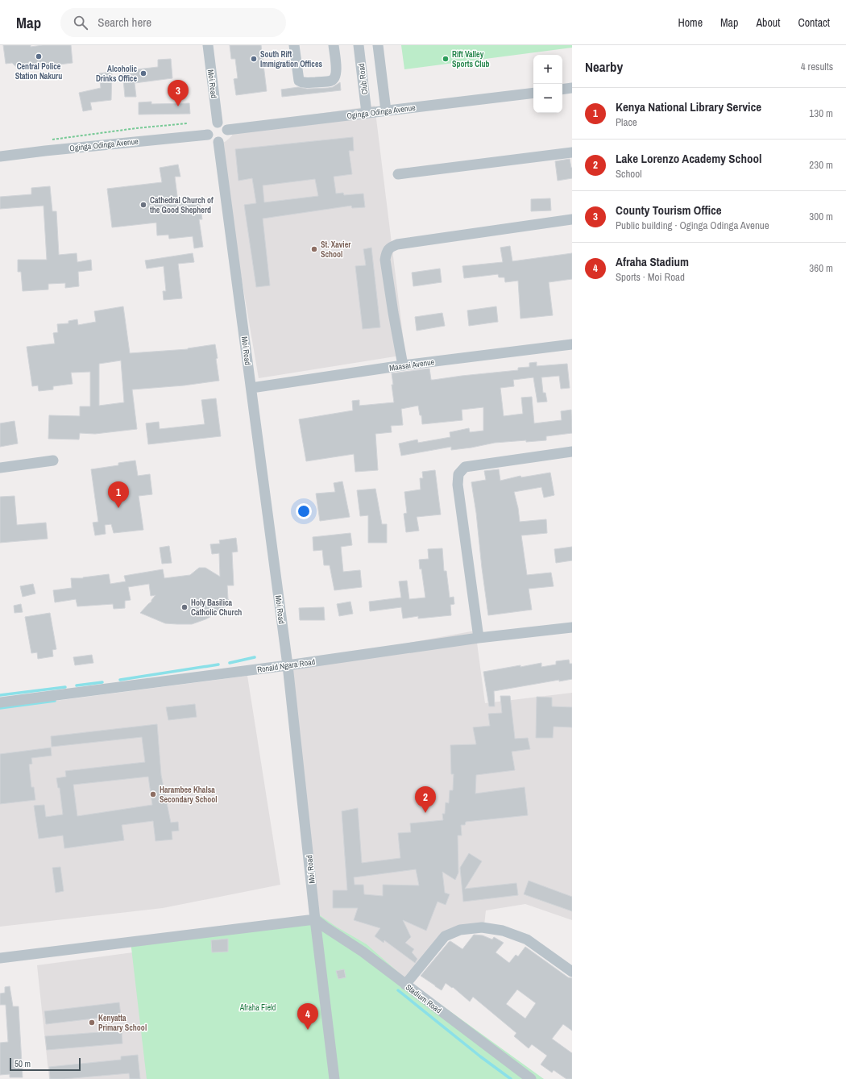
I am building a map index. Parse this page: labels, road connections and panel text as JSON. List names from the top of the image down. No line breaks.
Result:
{"streets":{"street":["Club Road","Moi Road","Oginga Odinga Avenue","Maasai Avenue","Ronald Ngara Road","Stadium Road"]},"crossings":[["Club Road","Oginga Odinga Avenue"],["Moi Road","Oginga Odinga Avenue"],["Moi Road","Maasai Avenue"],["Moi Road","Ronald Ngara Road"],["Moi Road","Stadium Road"]],"parks":["Afraha Field"],"places":["Central Police Station Nakuru","South Rift Immigration Offices","Rift Valley Sports Club","Alcoholic Drinks Office","Cathedral Church of the Good Shepherd","St. Xavier School","Holy Basilica Catholic Church","Harambee Khalsa Secondary School","Kenyatta Primary School"],"scale_bar":"50 m","page":{"header":"Map","search":"Search here","nav":["Home","Map","About","Contact"],"heading":["Nearby","4 results"],"map_buttons":["+","−"],"pins":["3","1","2","4"],"list":[{"mark":"1","name":"Kenya National Library Service","note":"Place","value":"130 m"},{"mark":"2","name":"Lake Lorenzo Academy School","note":"School","value":"230 m"},{"mark":"3","name":"County Tourism Office","note":"Public building · Oginga Odinga Avenue","value":"300 m"},{"mark":"4","name":"Afraha Stadium","note":"Sports · Moi Road","value":"360 m"}],"scale":"50 m"}}
